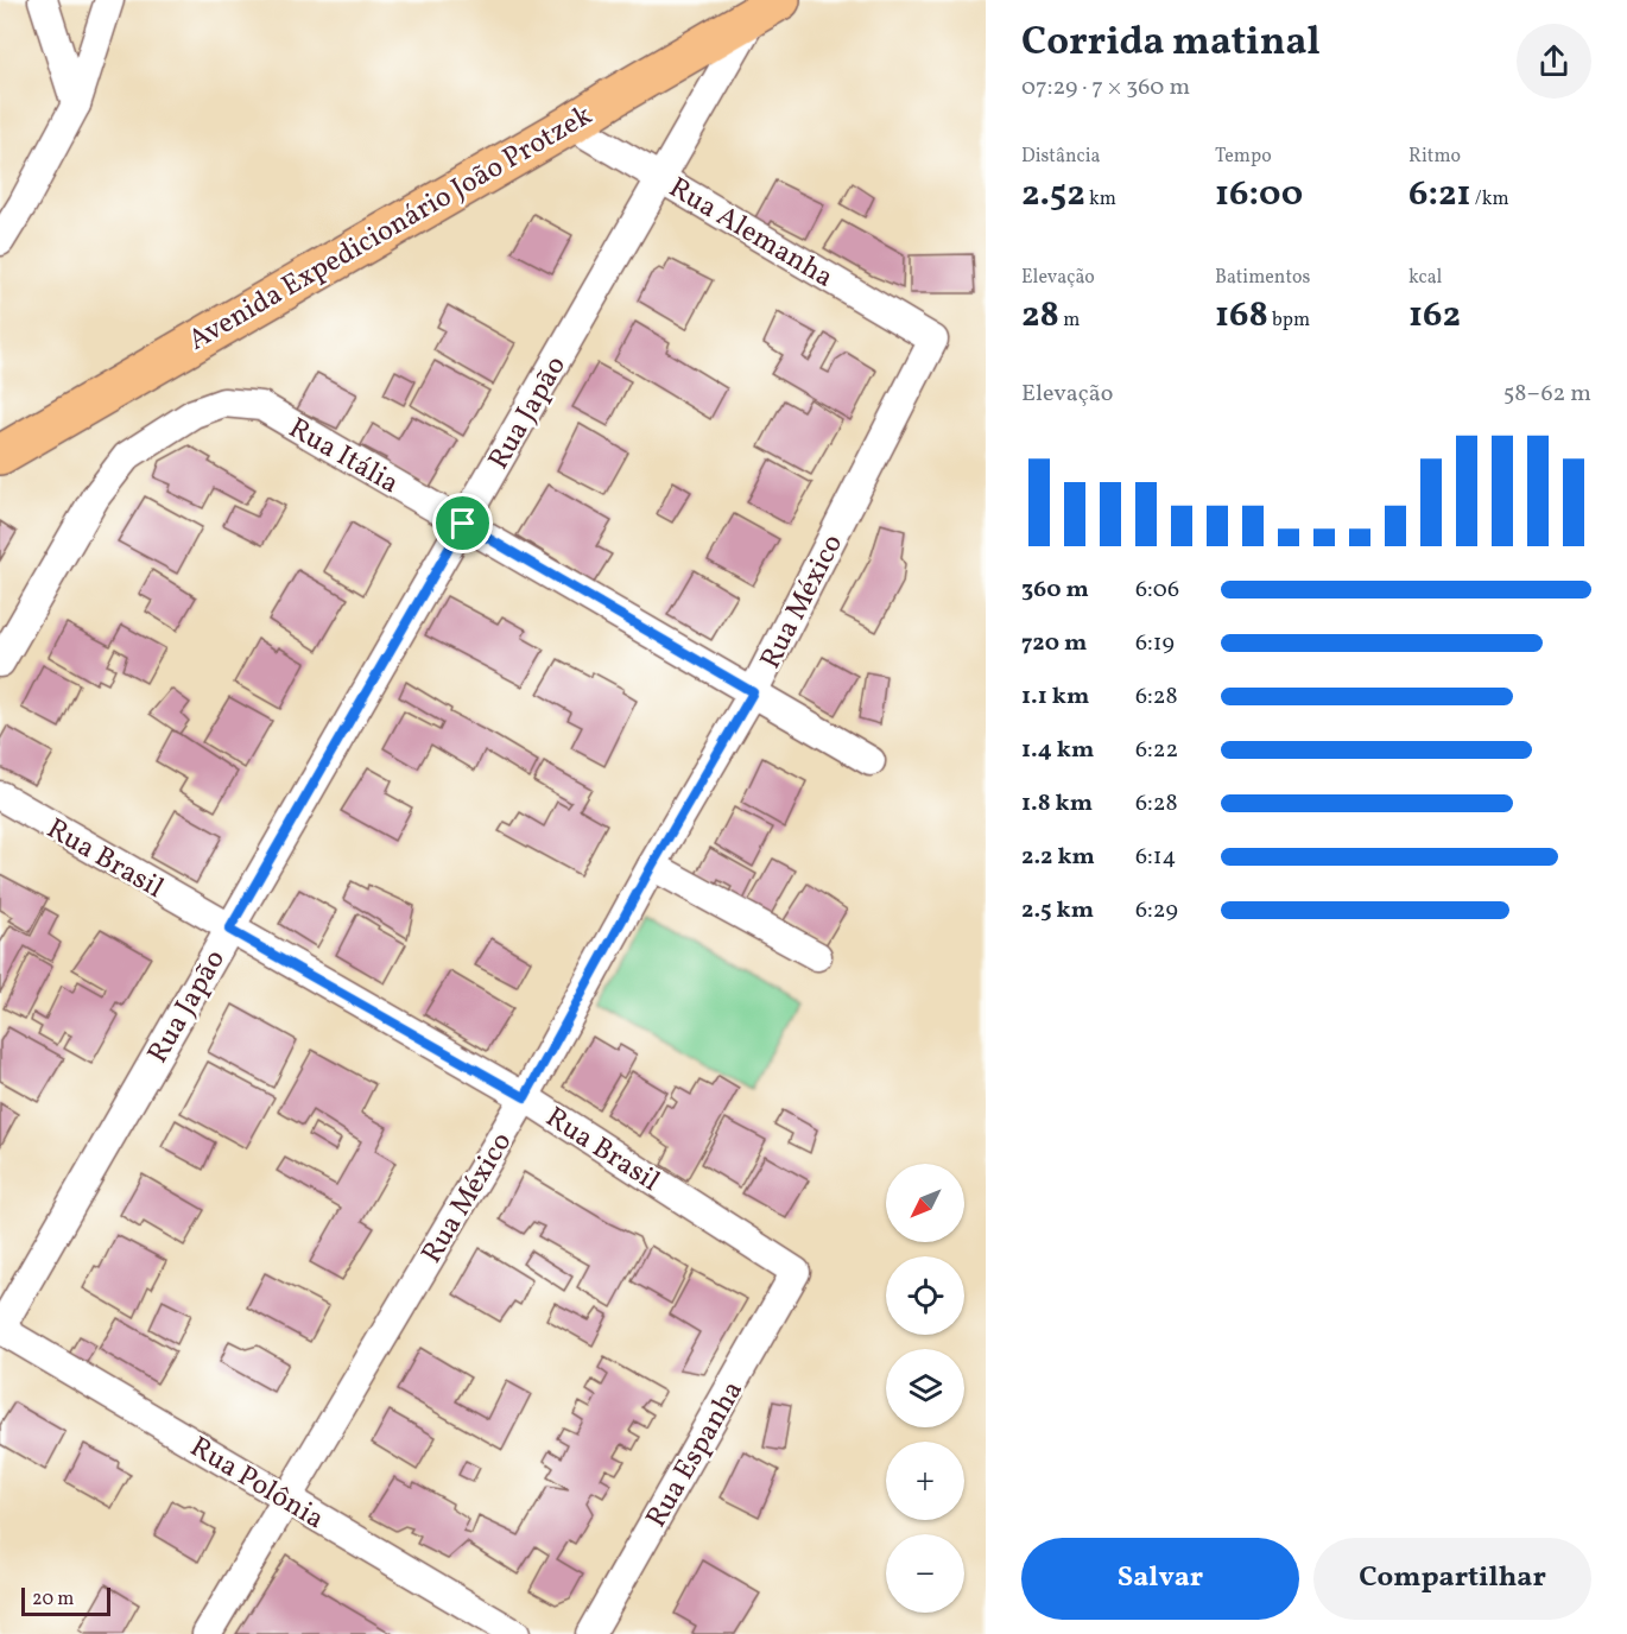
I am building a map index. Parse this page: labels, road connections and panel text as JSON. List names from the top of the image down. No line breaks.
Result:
{"streets":{"highway":["Avenida Expedicionário João Protzek"],"street":["Rua Alemanha","Rua Japão","Rua Itália","Rua México","Rua Brasil","Rua Espanha","Rua Polônia"]},"crossings":[["Avenida Expedicionário João Protzek","Rua Alemanha"],["Avenida Expedicionário João Protzek","Rua Japão"],["Rua Alemanha","Rua Japão"],["Rua Alemanha","Rua México"],["Rua Japão","Rua Itália"],["Rua Japão","Rua Brasil"],["Rua Japão","Rua Polônia"],["Rua Itália","Rua México"],["Rua México","Rua Brasil"],["Rua México","Rua Polônia"],["Rua Brasil","Rua Espanha"]],"scale_bar":"20 m","north":"bottom left","page":{"heading":["Corrida matinal","07:29 · 7 × 360 m"],"stats":[["Distância","2.52 km"],["Tempo","16:00"],["Ritmo","6:21 /km"],["Elevação","28 m"],["Batimentos","168 bpm"],["kcal","162"]],"chart":["Elevação","58–62 m"],"list":[{"name":"360 m","note":"6:06"},{"name":"720 m","note":"6:19"},{"name":"1.1 km","note":"6:28"},{"name":"1.4 km","note":"6:22"},{"name":"1.8 km","note":"6:28"},{"name":"2.2 km","note":"6:14"},{"name":"2.5 km","note":"6:29"}],"map_buttons":["+","−"],"buttons":["Salvar","Compartilhar"],"scale":"20 m"}}
